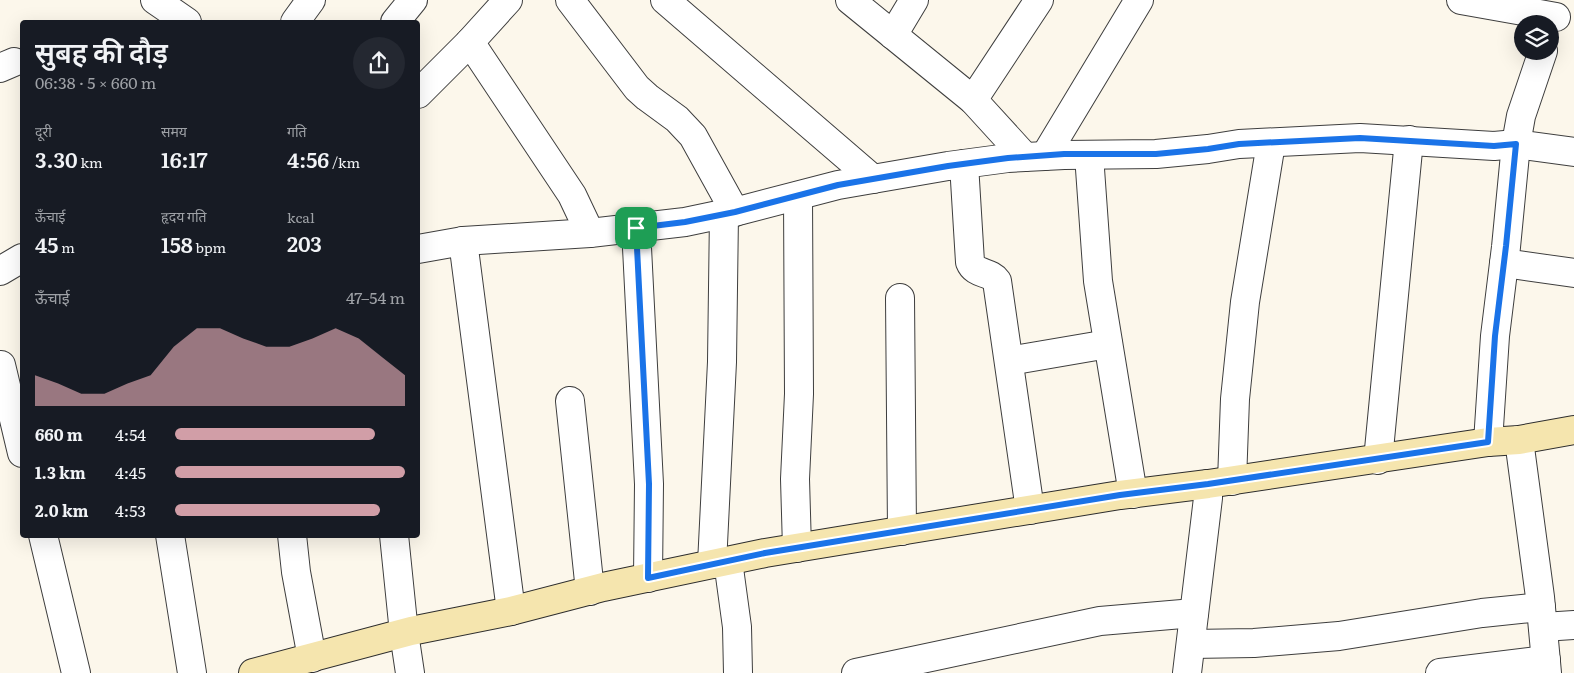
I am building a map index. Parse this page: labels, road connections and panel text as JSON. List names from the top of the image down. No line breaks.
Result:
{"page":{"heading":["सुबह की दौड़","06:38 · 5 × 660 m"],"stats":[["दूरी","3.30 km"],["समय","16:17"],["गति","4:56 /km"],["ऊँचाई","45 m"],["हृदय गति","158 bpm"],["kcal","203"]],"chart":["ऊँचाई","47–54 m"],"list":[{"name":"660 m","note":"4:54"},{"name":"1.3 km","note":"4:45"},{"name":"2.0 km","note":"4:53"}]}}
